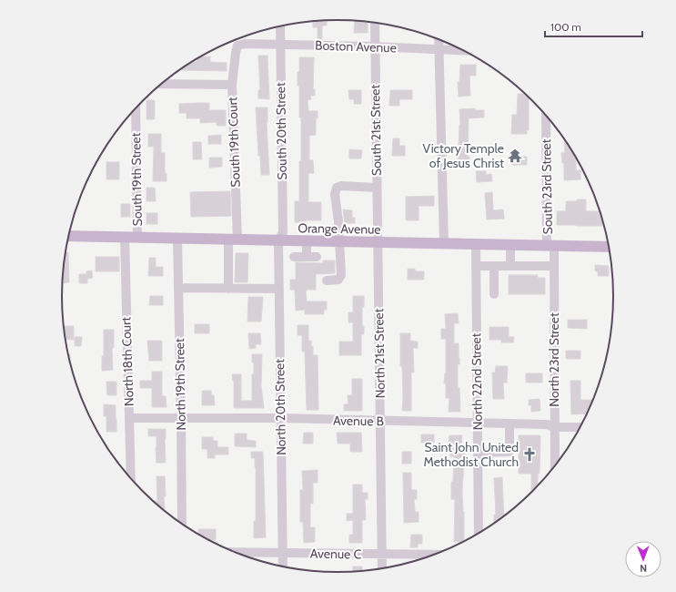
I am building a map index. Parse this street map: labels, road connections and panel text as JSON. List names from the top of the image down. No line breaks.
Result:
{"streets":{"main road":["Orange Avenue"],"street":["Boston Avenue","South 21st Street","South 20th Street","South 19th Court","South 19th Street","South 23rd Street","North 21st Street","North 23rd Street","North 18th Court","North 22nd Street","North 19th Street","North 20th Street","Avenue B","Avenue C"]},"crossings":[["Boston Avenue","South 21st Street"],["Boston Avenue","South 20th Street"],["Boston Avenue","South 19th Court"],["South 21st Street","Orange Avenue"],["South 21st Street","North 21st Street"],["South 20th Street","Orange Avenue"],["South 20th Street","North 20th Street"],["South 19th Court","Orange Avenue"],["South 19th Street","Orange Avenue"],["South 23rd Street","Orange Avenue"],["South 23rd Street","North 23rd Street"],["Orange Avenue","North 21st Street"],["Orange Avenue","North 23rd Street"],["Orange Avenue","North 18th Court"],["Orange Avenue","North 22nd Street"],["Orange Avenue","North 19th Street"],["Orange Avenue","North 20th Street"],["North 21st Street","Avenue B"],["North 21st Street","Avenue C"],["North 23rd Street","Avenue B"],["North 18th Court","Avenue B"],["North 22nd Street","Avenue B"],["North 19th Street","Avenue B"],["North 20th Street","Avenue B"],["North 20th Street","Avenue C"]],"places":{"temple":["Victory Temple of Jesus Christ"],"church":["Saint John United Methodist Church"]},"scale_bar":"100 m","north":"bottom"}
